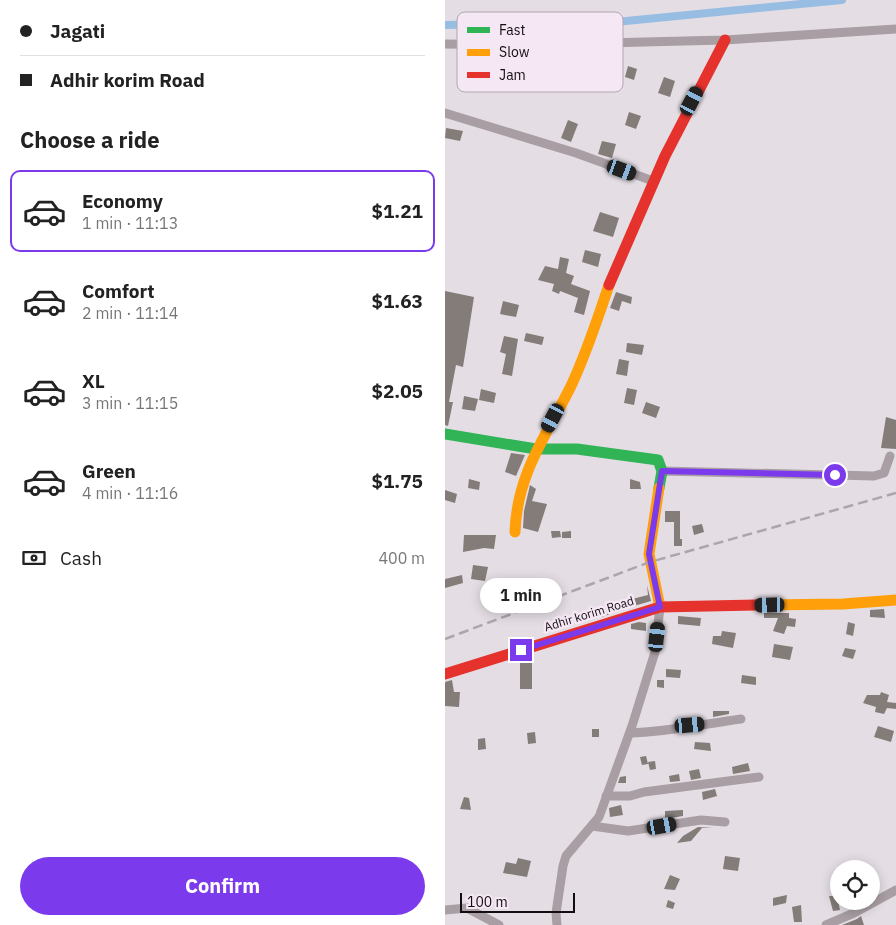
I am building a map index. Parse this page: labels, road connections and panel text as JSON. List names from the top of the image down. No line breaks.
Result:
{"streets":{"street":["Adhir korim Road"]},"legend":["Fast","Slow","Jam"],"scale_bar":"100 m","page":{"banner":["Jagati","Adhir korim Road"],"heading":"Choose a ride","list":[{"name":"Economy","note":"1 min · 11:13","value":"$1.21"},{"name":"Comfort","note":"2 min · 11:14","value":"$1.63"},{"name":"XL","note":"3 min · 11:15","value":"$2.05"},{"name":"Green","note":"4 min · 11:16","value":"$1.75"}],"pay":["Cash","400 m"],"bubble":"1 min","buttons":"Confirm","scale":"100 m"}}
